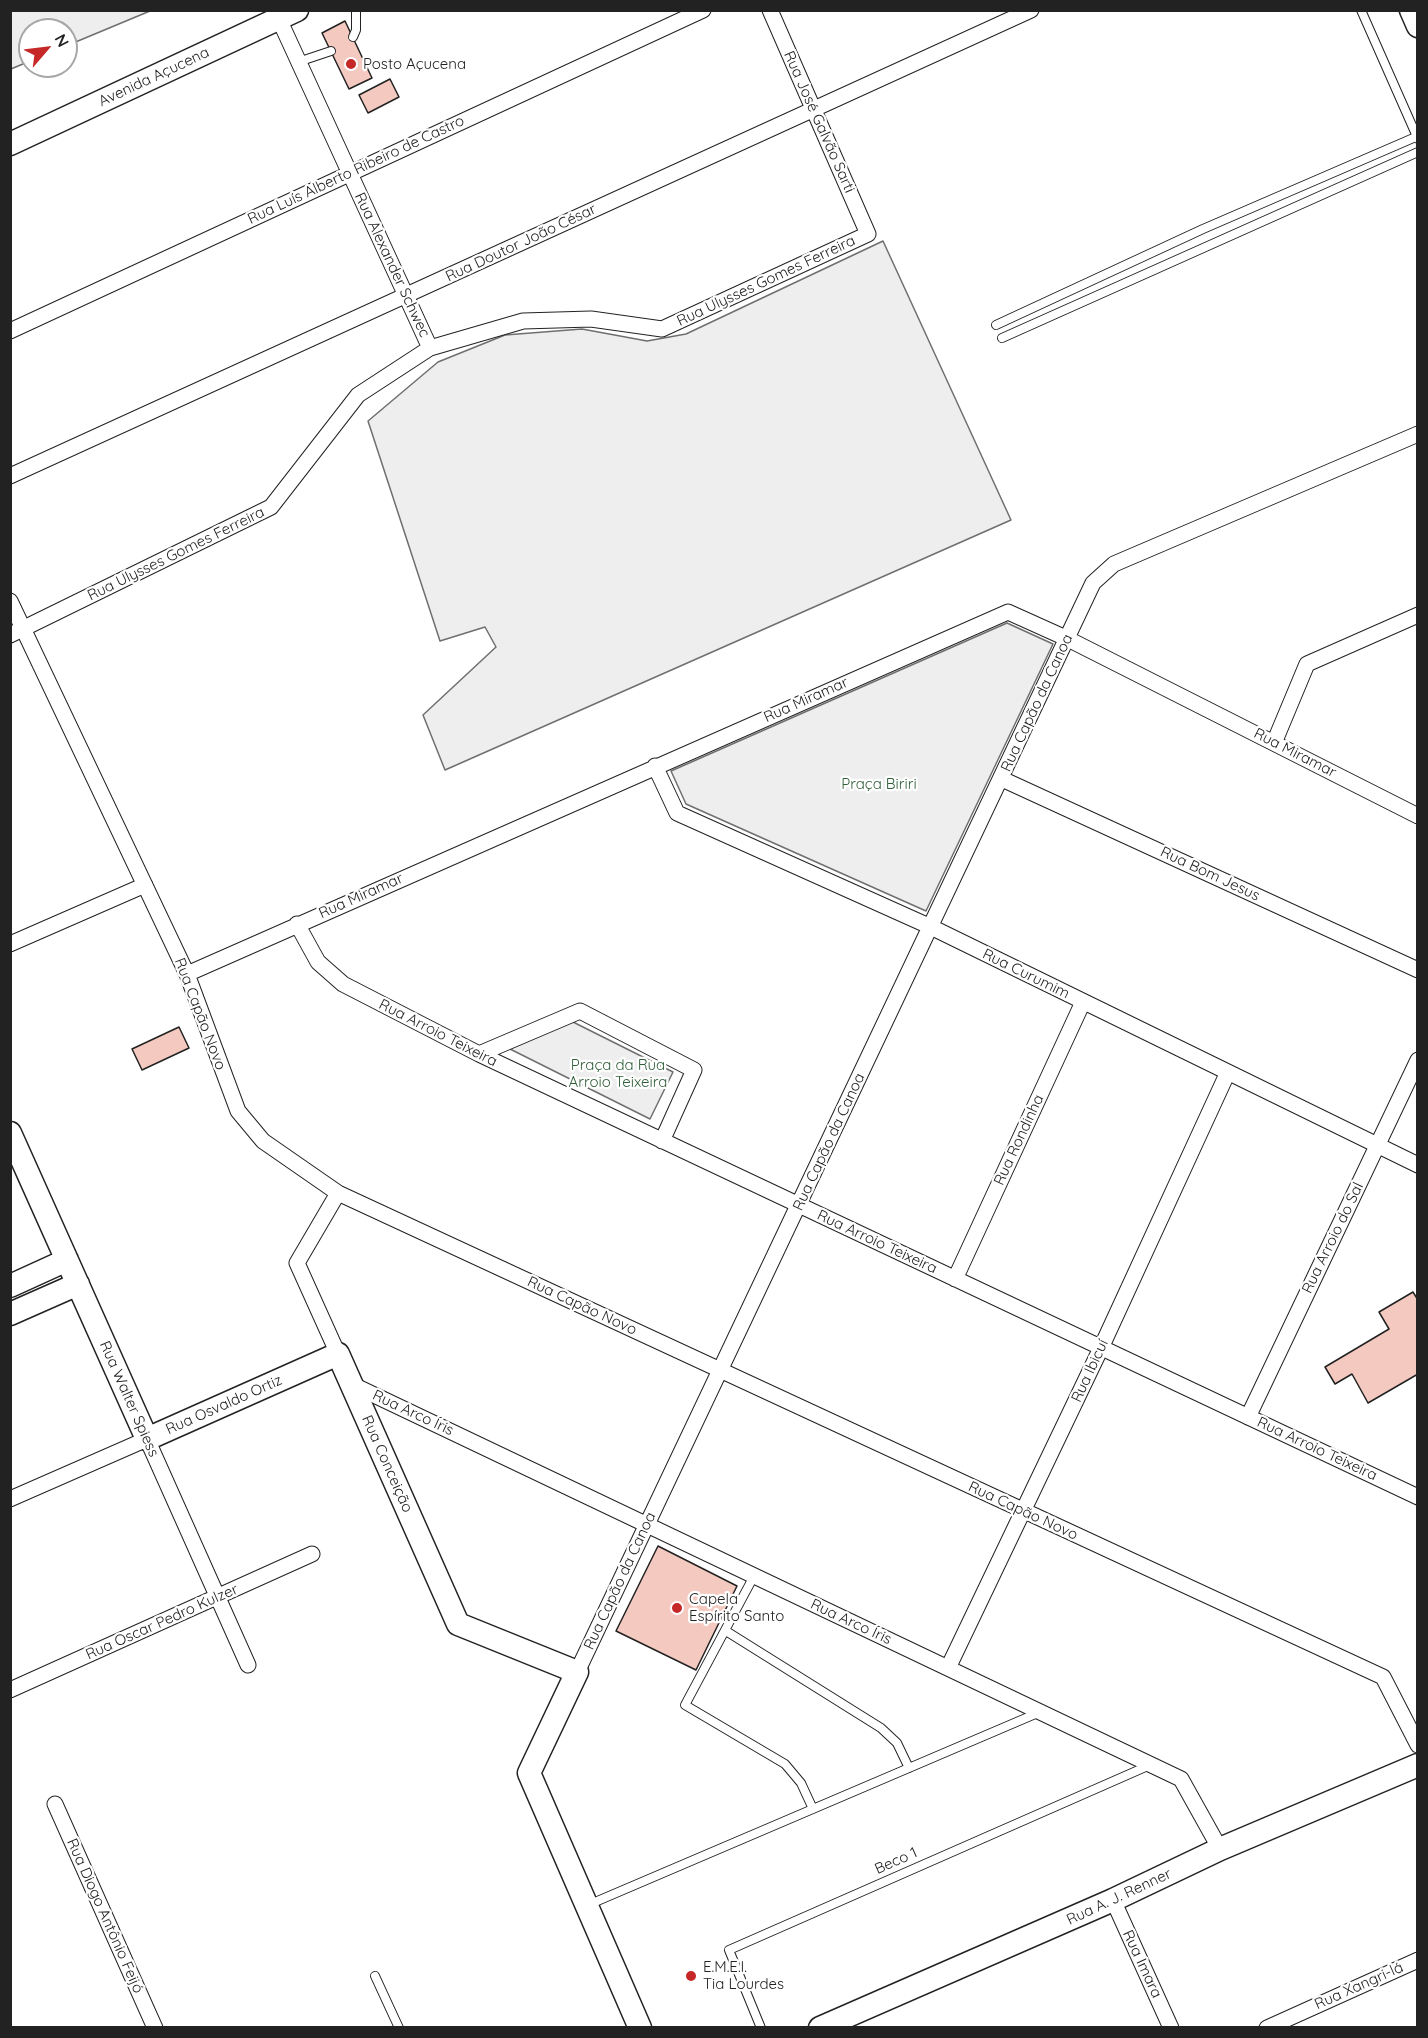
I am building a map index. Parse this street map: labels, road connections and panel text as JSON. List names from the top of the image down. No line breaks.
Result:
{"streets":{"street":["Avenida Açucena","Rua José Galvão Sarti","Rua Luís Alberto Ribeiro de Castro","Rua Doutor João César","Rua Alexander Schwec","Rua Ulysses Gomes Ferreira","Rua Miramar","Rua Capão da Canoa","Rua Bom Jesus","Rua Curumim","Rua Capão Novo","Rua Arroio Teixeira","Rua Rondinha","Rua Arroio do Sal","Rua Ibicuí","Rua Walter Spiess","Rua Osvaldo Ortiz","Rua Arco Íris","Rua Conceição","Rua Oscar Pedro Kulzer","Rua A. J. Renner","Rua Diogo Antônio Feijó","Rua Imara","Rua Xangri-lá"],"lane":["Beco 1"]},"crossings":[["Avenida Açucena","Rua Alexander Schwec"],["Rua José Galvão Sarti","Rua Doutor João César"],["Rua José Galvão Sarti","Rua Ulysses Gomes Ferreira"],["Rua Luís Alberto Ribeiro de Castro","Rua Alexander Schwec"],["Rua Doutor João César","Rua Alexander Schwec"],["Rua Alexander Schwec","Rua Ulysses Gomes Ferreira"],["Rua Ulysses Gomes Ferreira","Rua Capão Novo"],["Rua Miramar","Rua Capão da Canoa"],["Rua Miramar","Rua Curumim"],["Rua Miramar","Rua Capão Novo"],["Rua Miramar","Rua Arroio Teixeira"],["Rua Capão da Canoa","Rua Bom Jesus"],["Rua Capão da Canoa","Rua Curumim"],["Rua Capão da Canoa","Rua Capão Novo"],["Rua Capão da Canoa","Rua Arroio Teixeira"],["Rua Capão da Canoa","Rua Arco Íris"],["Rua Capão da Canoa","Rua Conceição"],["Rua Curumim","Rua Rondinha"],["Rua Curumim","Rua Arroio do Sal"],["Rua Curumim","Rua Ibicuí"],["Rua Capão Novo","Rua Ibicuí"],["Rua Capão Novo","Rua Conceição"],["Rua Arroio Teixeira","Rua Rondinha"],["Rua Arroio Teixeira","Rua Arroio do Sal"],["Rua Arroio Teixeira","Rua Ibicuí"],["Rua Ibicuí","Rua Arco Íris"],["Rua Walter Spiess","Rua Osvaldo Ortiz"],["Rua Walter Spiess","Rua Oscar Pedro Kulzer"],["Rua Osvaldo Ortiz","Rua Conceição"],["Rua Arco Íris","Rua Conceição"],["Rua Arco Íris","Beco 1"],["Rua Arco Íris","Rua A. J. Renner"],["Rua A. J. Renner","Rua Imara"]],"parks":["Praça Biriri","Praça da Rua Arroio Teixeira"],"places":["Posto Açucena","Capela Espírito Santo","E.M.E.I. Tia Lourdes"],"north":"top right"}
